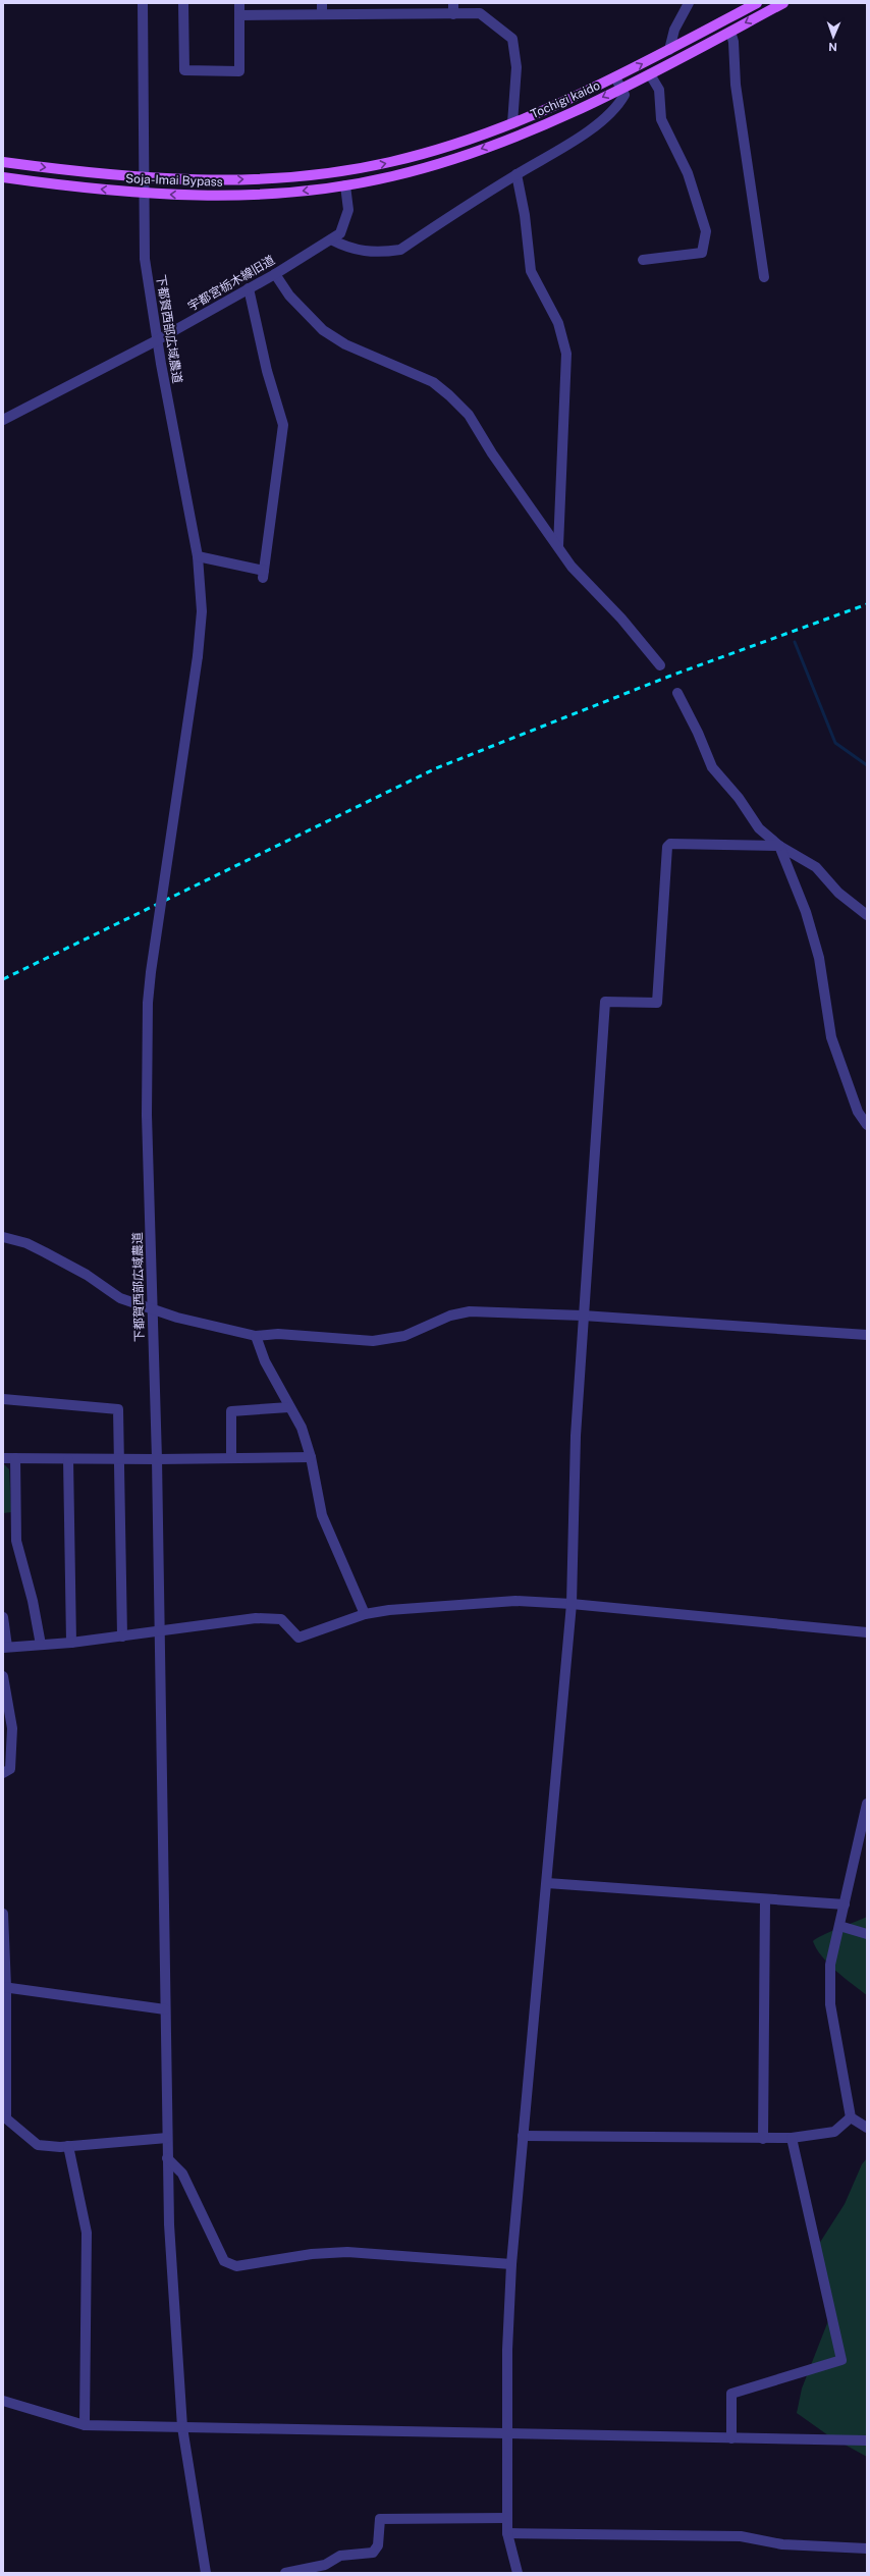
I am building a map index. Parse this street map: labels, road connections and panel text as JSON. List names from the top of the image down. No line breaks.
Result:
{"streets":{"main road":["Tochigi kaido","Soja-Imai Bypass"],"street":["宇都宮栃木線旧道","下都賀西部広域農道"]},"crossings":[["Tochigi kaido","Soja-Imai Bypass"],["Tochigi kaido","宇都宮栃木線旧道"],["Soja-Imai Bypass","宇都宮栃木線旧道"],["Soja-Imai Bypass","下都賀西部広域農道"],["宇都宮栃木線旧道","下都賀西部広域農道"]],"north":"bottom"}
